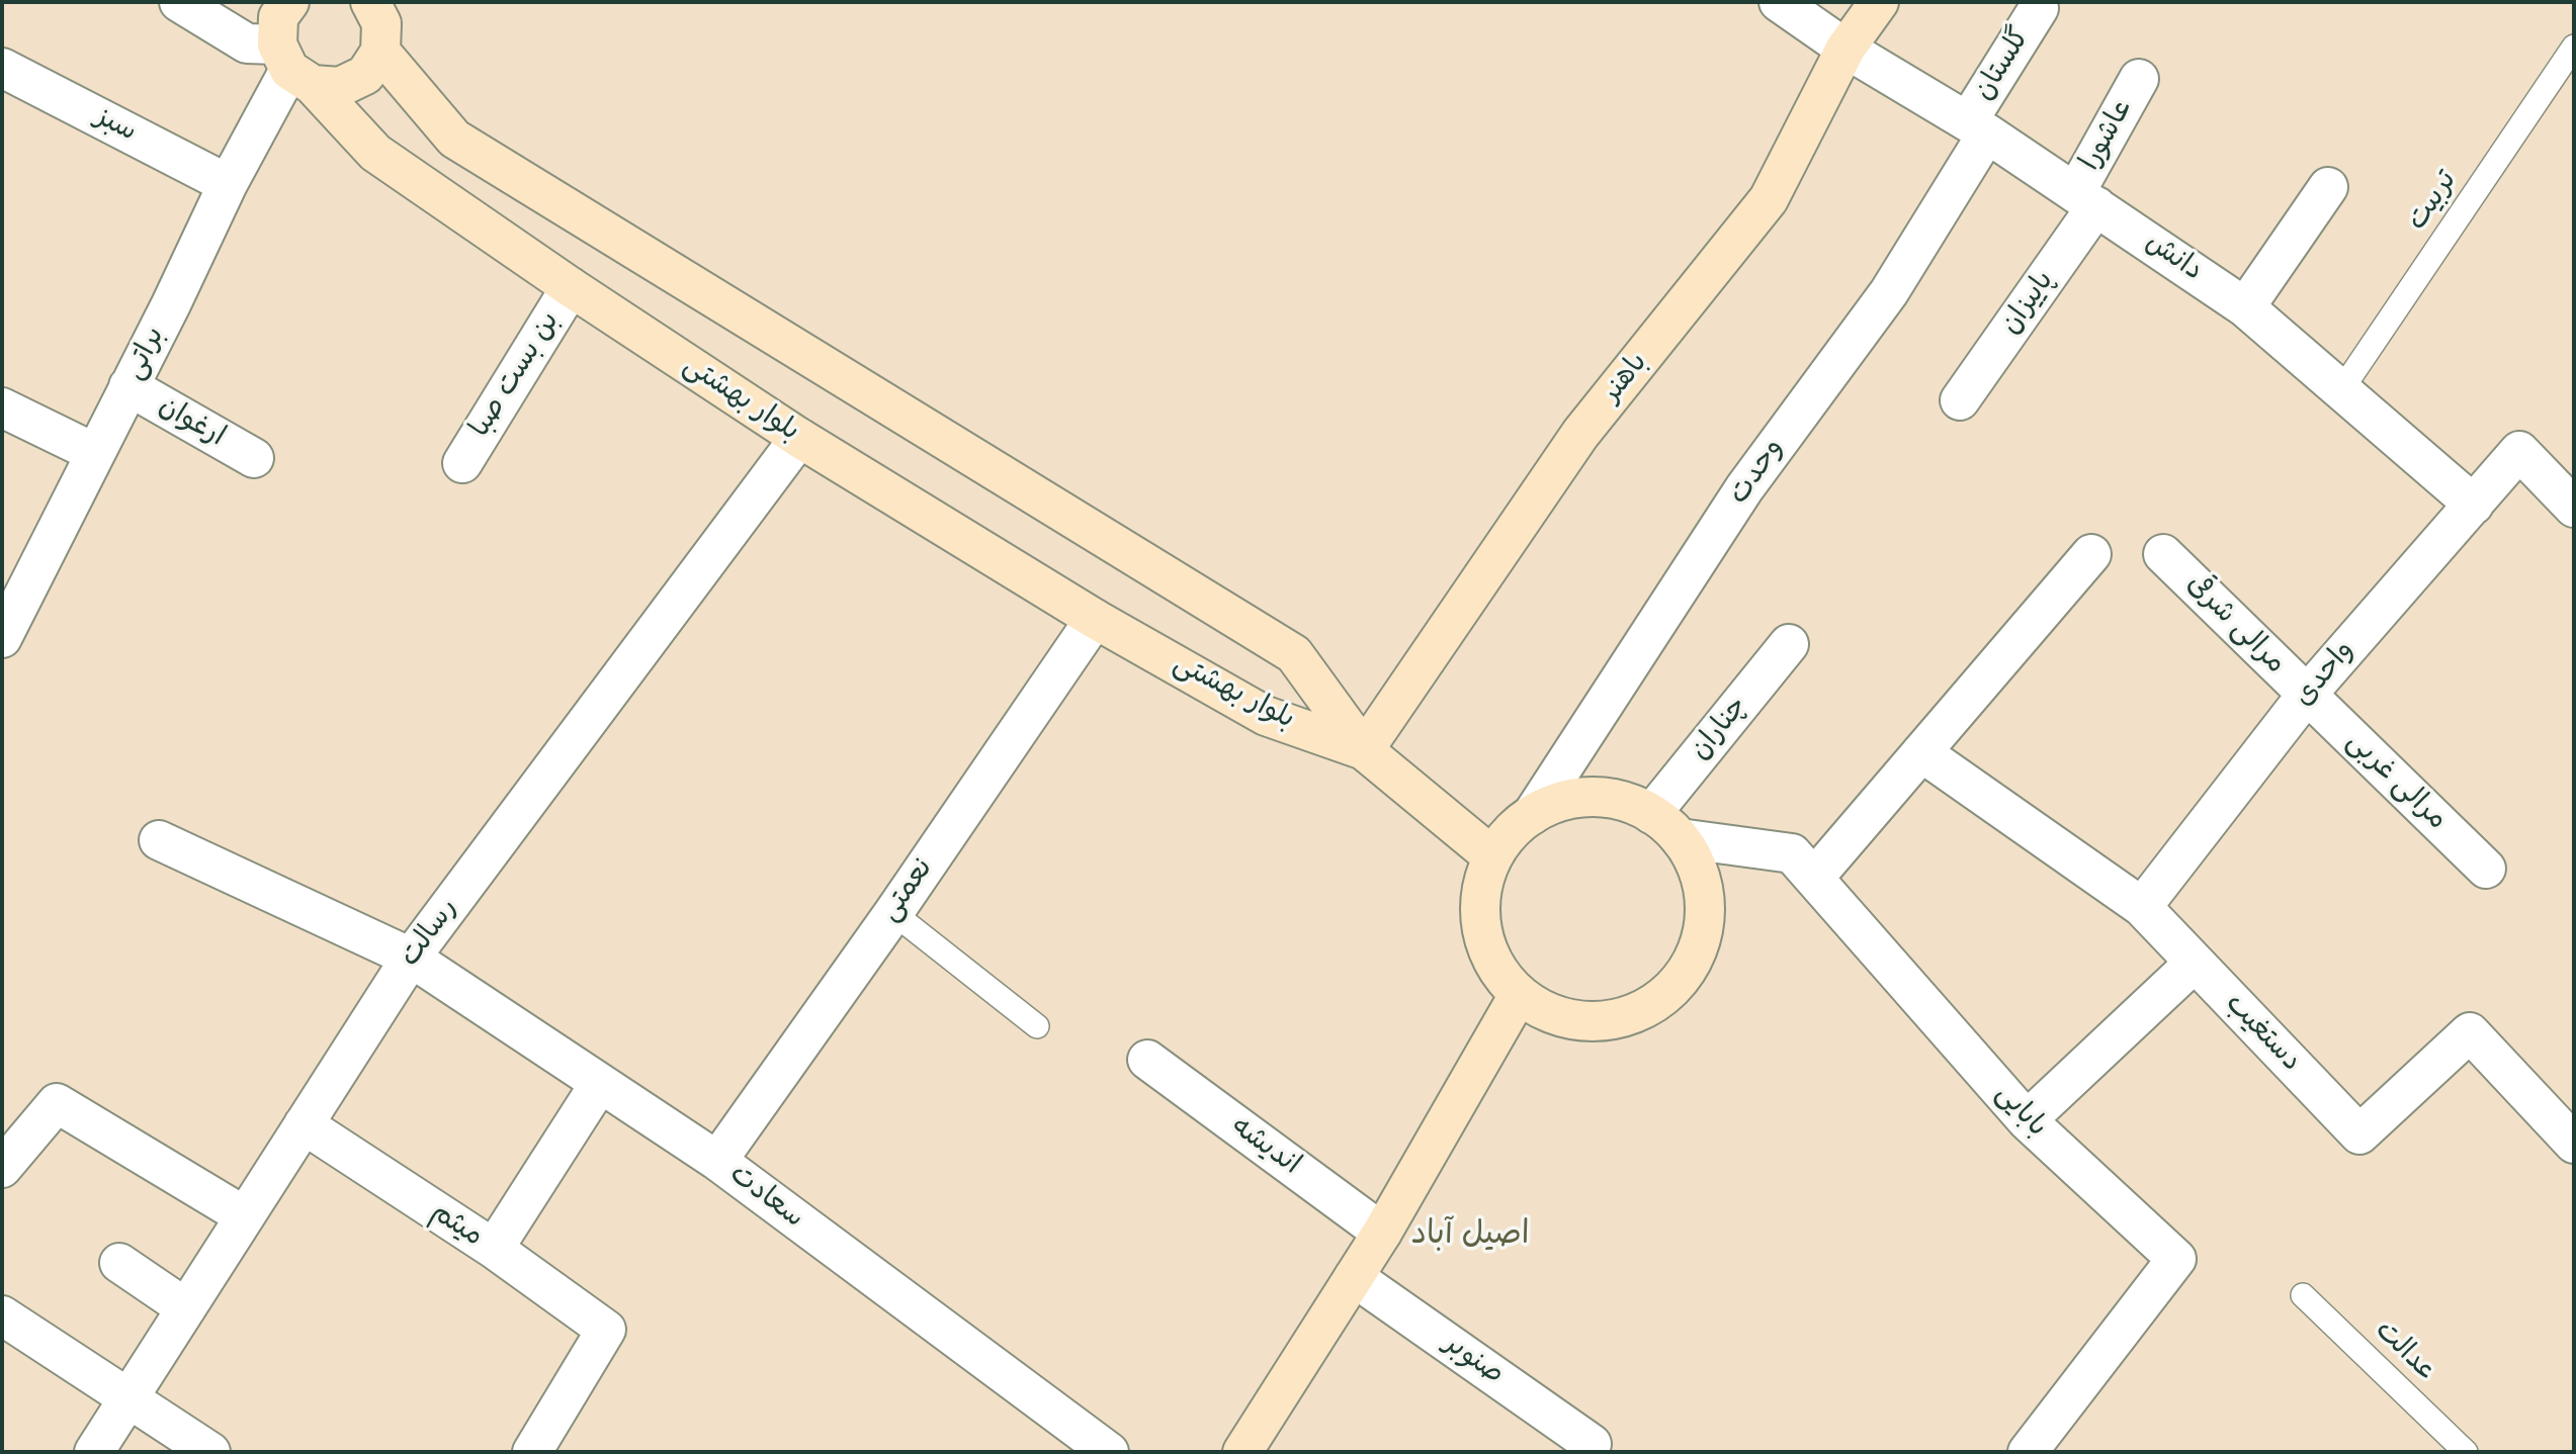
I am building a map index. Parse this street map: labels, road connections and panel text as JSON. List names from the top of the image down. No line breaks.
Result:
{"streets":{"main road":["باهنر","بلوار بهشتی"],"street":["گلستان","سبز","عاشورا","دانش","پاییزان","براتی","بن بست صبا","ارغوان","وحدت","مرالی شرقی","واحدی","چناران","مرالی غربی","نعمتی","رسالت","دستغیب","بابایی","اندیشه","سعادت","میثم","صنوبر"],"lane":["تربیت","عدالت"]},"crossings":[["گلستان","دانش"],["گلستان","وحدت"],["سبز","براتی"],["عاشورا","دانش"],["عاشورا","پاییزان"],["تربیت","دانش"],["دانش","پاییزان"],["دانش","باهنر"],["دانش","وحدت"],["دانش","واحدی"],["براتی","بلوار بهشتی"],["براتی","ارغوان"],["بن بست صبا","بلوار بهشتی"],["باهنر","بلوار بهشتی"],["بلوار بهشتی","نعمتی"],["بلوار بهشتی","رسالت"],["وحدت","چناران"],["وحدت","بابایی"],["مرالی شرقی","واحدی"],["مرالی شرقی","مرالی غربی"],["واحدی","مرالی غربی"],["واحدی","دستغیب"],["چناران","بابایی"],["نعمتی","سعادت"],["رسالت","سعادت"],["رسالت","میثم"]],"districts":["اصیل آباد"]}
